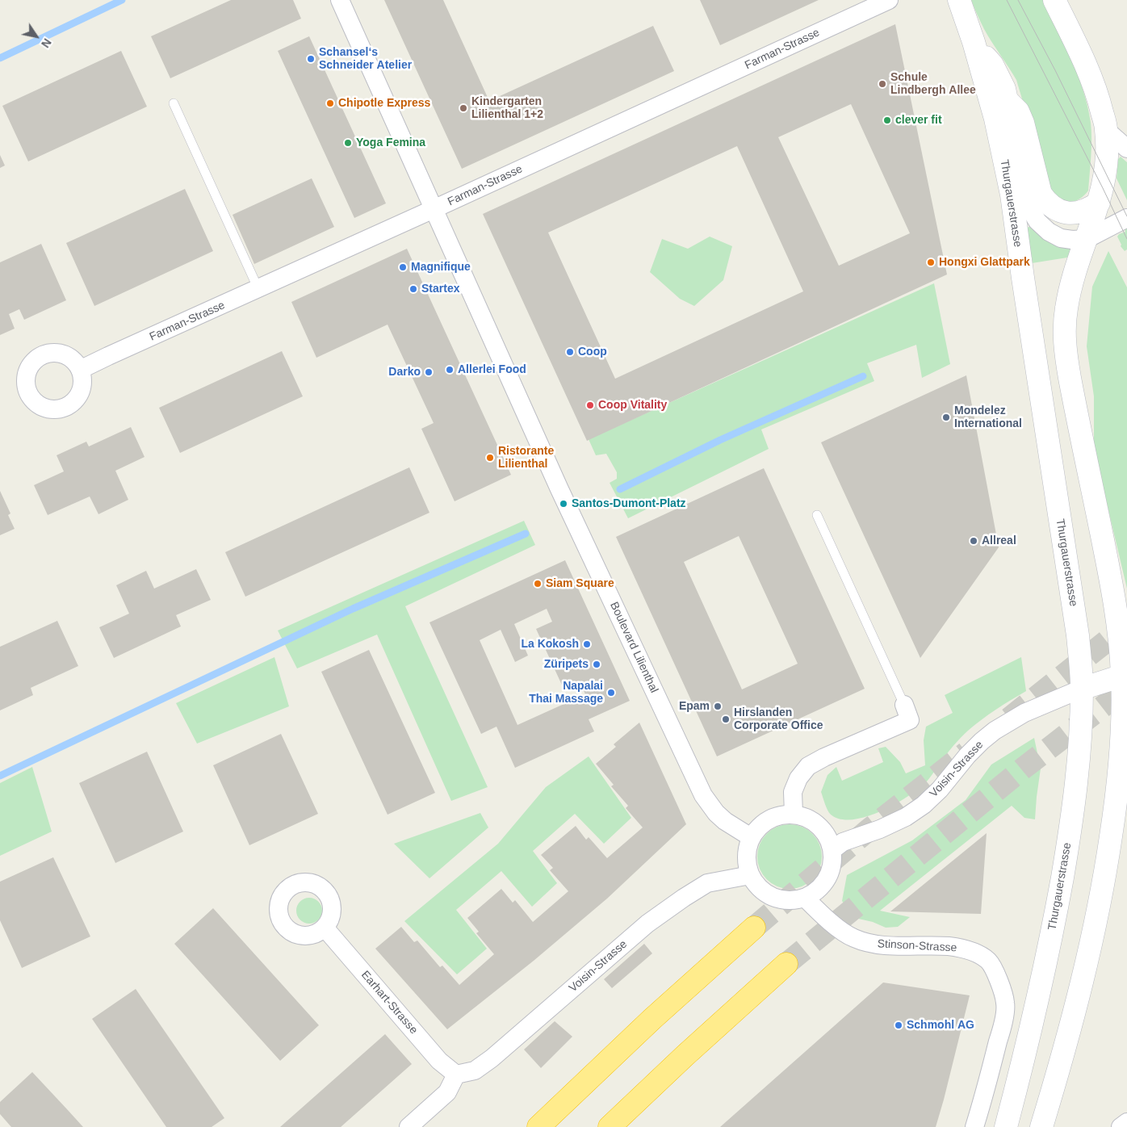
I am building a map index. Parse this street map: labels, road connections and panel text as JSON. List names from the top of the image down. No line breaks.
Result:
{"streets":{"main road":["Thurgauerstrasse"],"street":["Farman-Strasse","Boulevard Lilienthal","Voisin-Strasse","Stinson-Strasse","Earhart-Strasse"]},"crossings":[["Farman-Strasse","Boulevard Lilienthal"],["Thurgauerstrasse","Voisin-Strasse"],["Boulevard Lilienthal","Voisin-Strasse"],["Boulevard Lilienthal","Stinson-Strasse"],["Voisin-Strasse","Stinson-Strasse"],["Voisin-Strasse","Earhart-Strasse"]],"places":["Schansel‘s Schneider Atelier","Schule Lindbergh Allee","Chipotle Express","Kindergarten Lilienthal 1+2","clever fit","Yoga Femina","Hongxi Glattpark","Magnifique","Startex","Coop","Allerlei Food","Darko","Coop Vitality","Mondelez International","Ristorante Lilienthal","Santos-Dumont-Platz","Allreal","Siam Square","La Kokosh","Züripets","Napalai Thai Massage","Epam","Hirslanden Corporate Office","Schmohl AG"],"north":"bottom right"}
